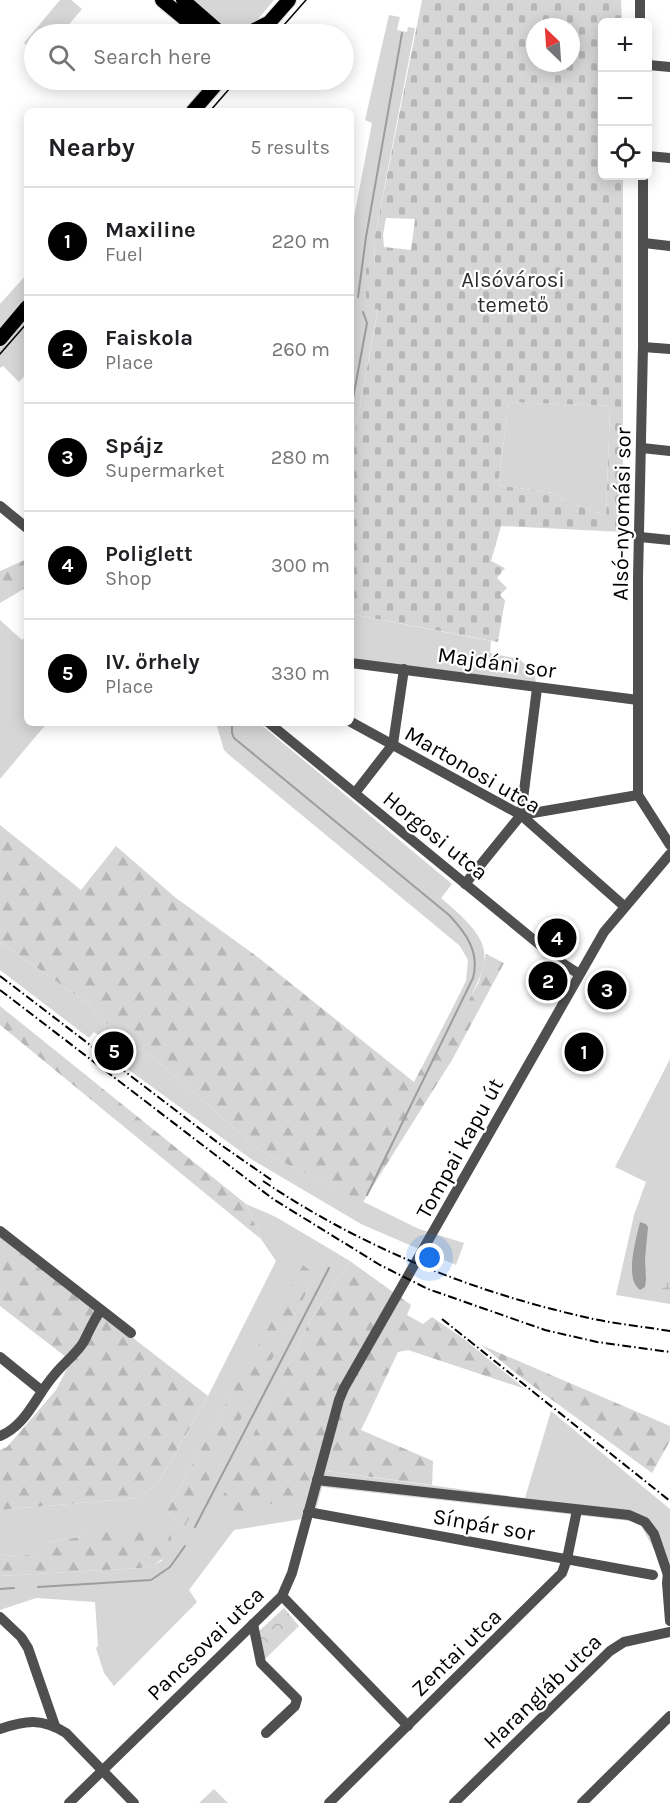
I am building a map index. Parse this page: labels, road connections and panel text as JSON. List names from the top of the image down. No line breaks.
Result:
{"streets":{"street":["Alsó-nyomási sor","Majdáni sor","Martonosi utca","Horgosi utca","Tompai kapu út","Sínpár sor","Pancsovai utca","Zentai utca","Harangláb utca"]},"crossings":[["Alsó-nyomási sor","Majdáni sor"],["Martonosi utca","Tompai kapu út"],["Horgosi utca","Tompai kapu út"],["Tompai kapu út","Pancsovai utca"],["Sínpár sor","Pancsovai utca"],["Sínpár sor","Zentai utca"]],"parks":["Alsóvárosi temető"],"north":"top left","page":{"map_buttons":["+","−"],"search":"Search here","heading":["Nearby","5 results"],"list":[{"mark":"1","name":"Maxiline","note":"Fuel","value":"220 m"},{"mark":"2","name":"Faiskola","note":"Place","value":"260 m"},{"mark":"3","name":"Spájz","note":"Supermarket","value":"280 m"},{"mark":"4","name":"Poliglett","note":"Shop","value":"300 m"},{"mark":"5","name":"IV. őrhely","note":"Place","value":"330 m"}],"pins":["4","2","3","5","1"]}}
